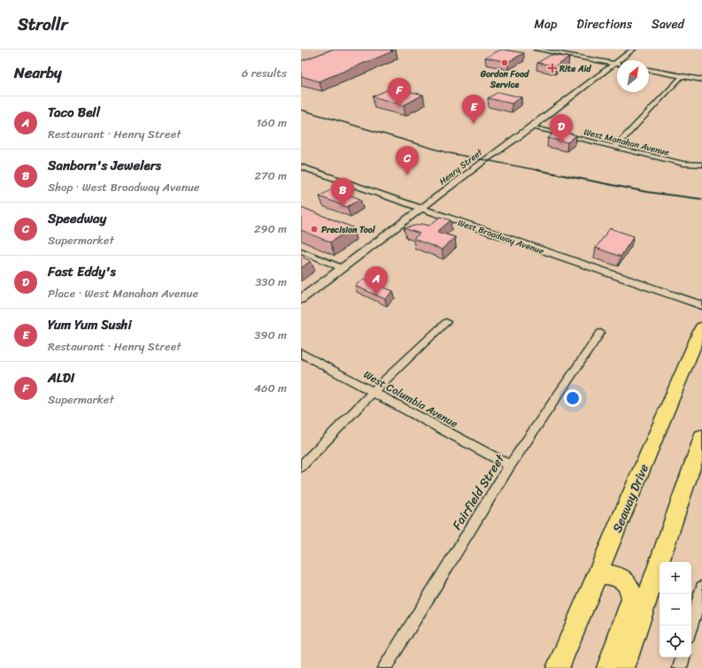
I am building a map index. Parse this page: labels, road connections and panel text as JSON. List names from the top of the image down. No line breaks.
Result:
{"streets":{"highway":["Seaway Drive"],"main road":["Henry Street"],"street":["West Manahan Avenue","West Broadway Avenue","West Columbia Avenue","Fairfield Street"]},"crossings":[["West Manahan Avenue","Henry Street"],["Henry Street","West Broadway Avenue"],["West Columbia Avenue","Fairfield Street"]],"places":{"other":["Gordon Food Service","Precision Tool"],"health":["Rite Aid"]},"north":"top right","page":{"header":"Strollr","nav":["Map","Directions","Saved"],"heading":["Nearby","6 results"],"pins":["F","E","D","C","B","A"],"list":[{"mark":"A","name":"Taco Bell","note":"Restaurant · Henry Street","value":"160 m"},{"mark":"B","name":"Sanborn's Jewelers","note":"Shop · West Broadway Avenue","value":"270 m"},{"mark":"C","name":"Speedway","note":"Supermarket","value":"290 m"},{"mark":"D","name":"Fast Eddy's","note":"Place · West Manahan Avenue","value":"330 m"},{"mark":"E","name":"Yum Yum Sushi","note":"Restaurant · Henry Street","value":"390 m"},{"mark":"F","name":"ALDI","note":"Supermarket","value":"460 m"}],"map_buttons":["+","−"]}}
